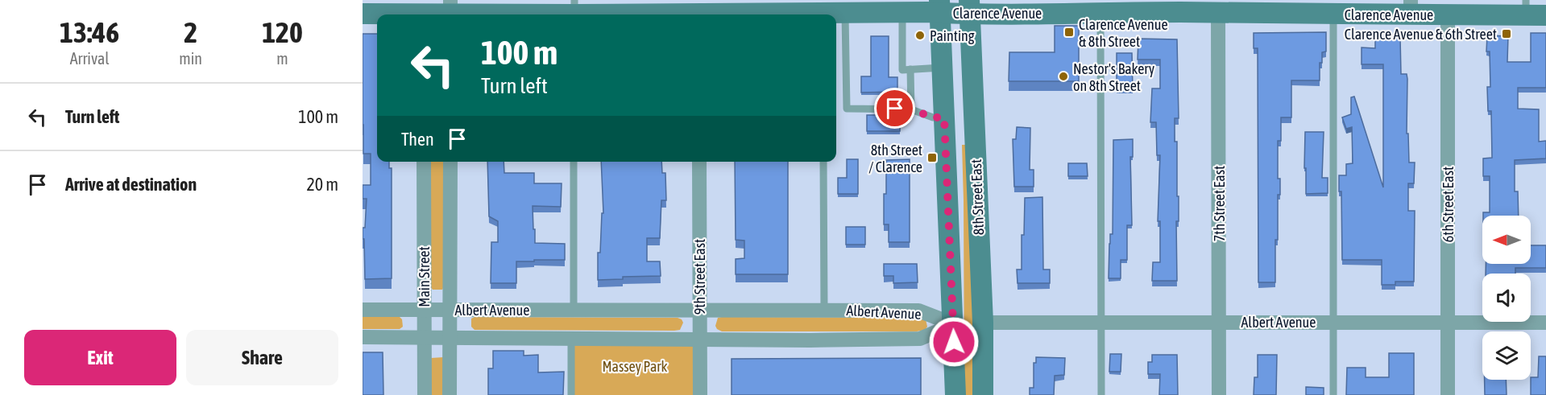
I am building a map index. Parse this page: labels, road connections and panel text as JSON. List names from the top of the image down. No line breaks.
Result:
{"streets":{"main road":["Clarence Avenue","8th Street East"],"street":["7th Street East","6th Street East","Main Street","9th Street East","Albert Avenue"]},"crossings":[["Clarence Avenue","8th Street East"],["Clarence Avenue","7th Street East"],["Clarence Avenue","6th Street East"],["8th Street East","Albert Avenue"],["7th Street East","Albert Avenue"],["6th Street East","Albert Avenue"],["Main Street","Albert Avenue"],["9th Street East","Albert Avenue"]],"parks":["Massey Park"],"places":{"transit":["Clarence Avenue & 8th Street","Clarence Avenue & 6th Street","8th Street / Clarence"],"other":["Painting","Nestor's Bakery on 8th Street"]},"north":"left","page":{"eta":["13:46","Arrival","2","min","120","m"],"turn":["100 m","Turn left"],"list":[{"name":"Turn left","value":"100 m"},{"name":"Arrive at destination","value":"20 m"}],"then":"Then","buttons":["Exit","Share"]}}
